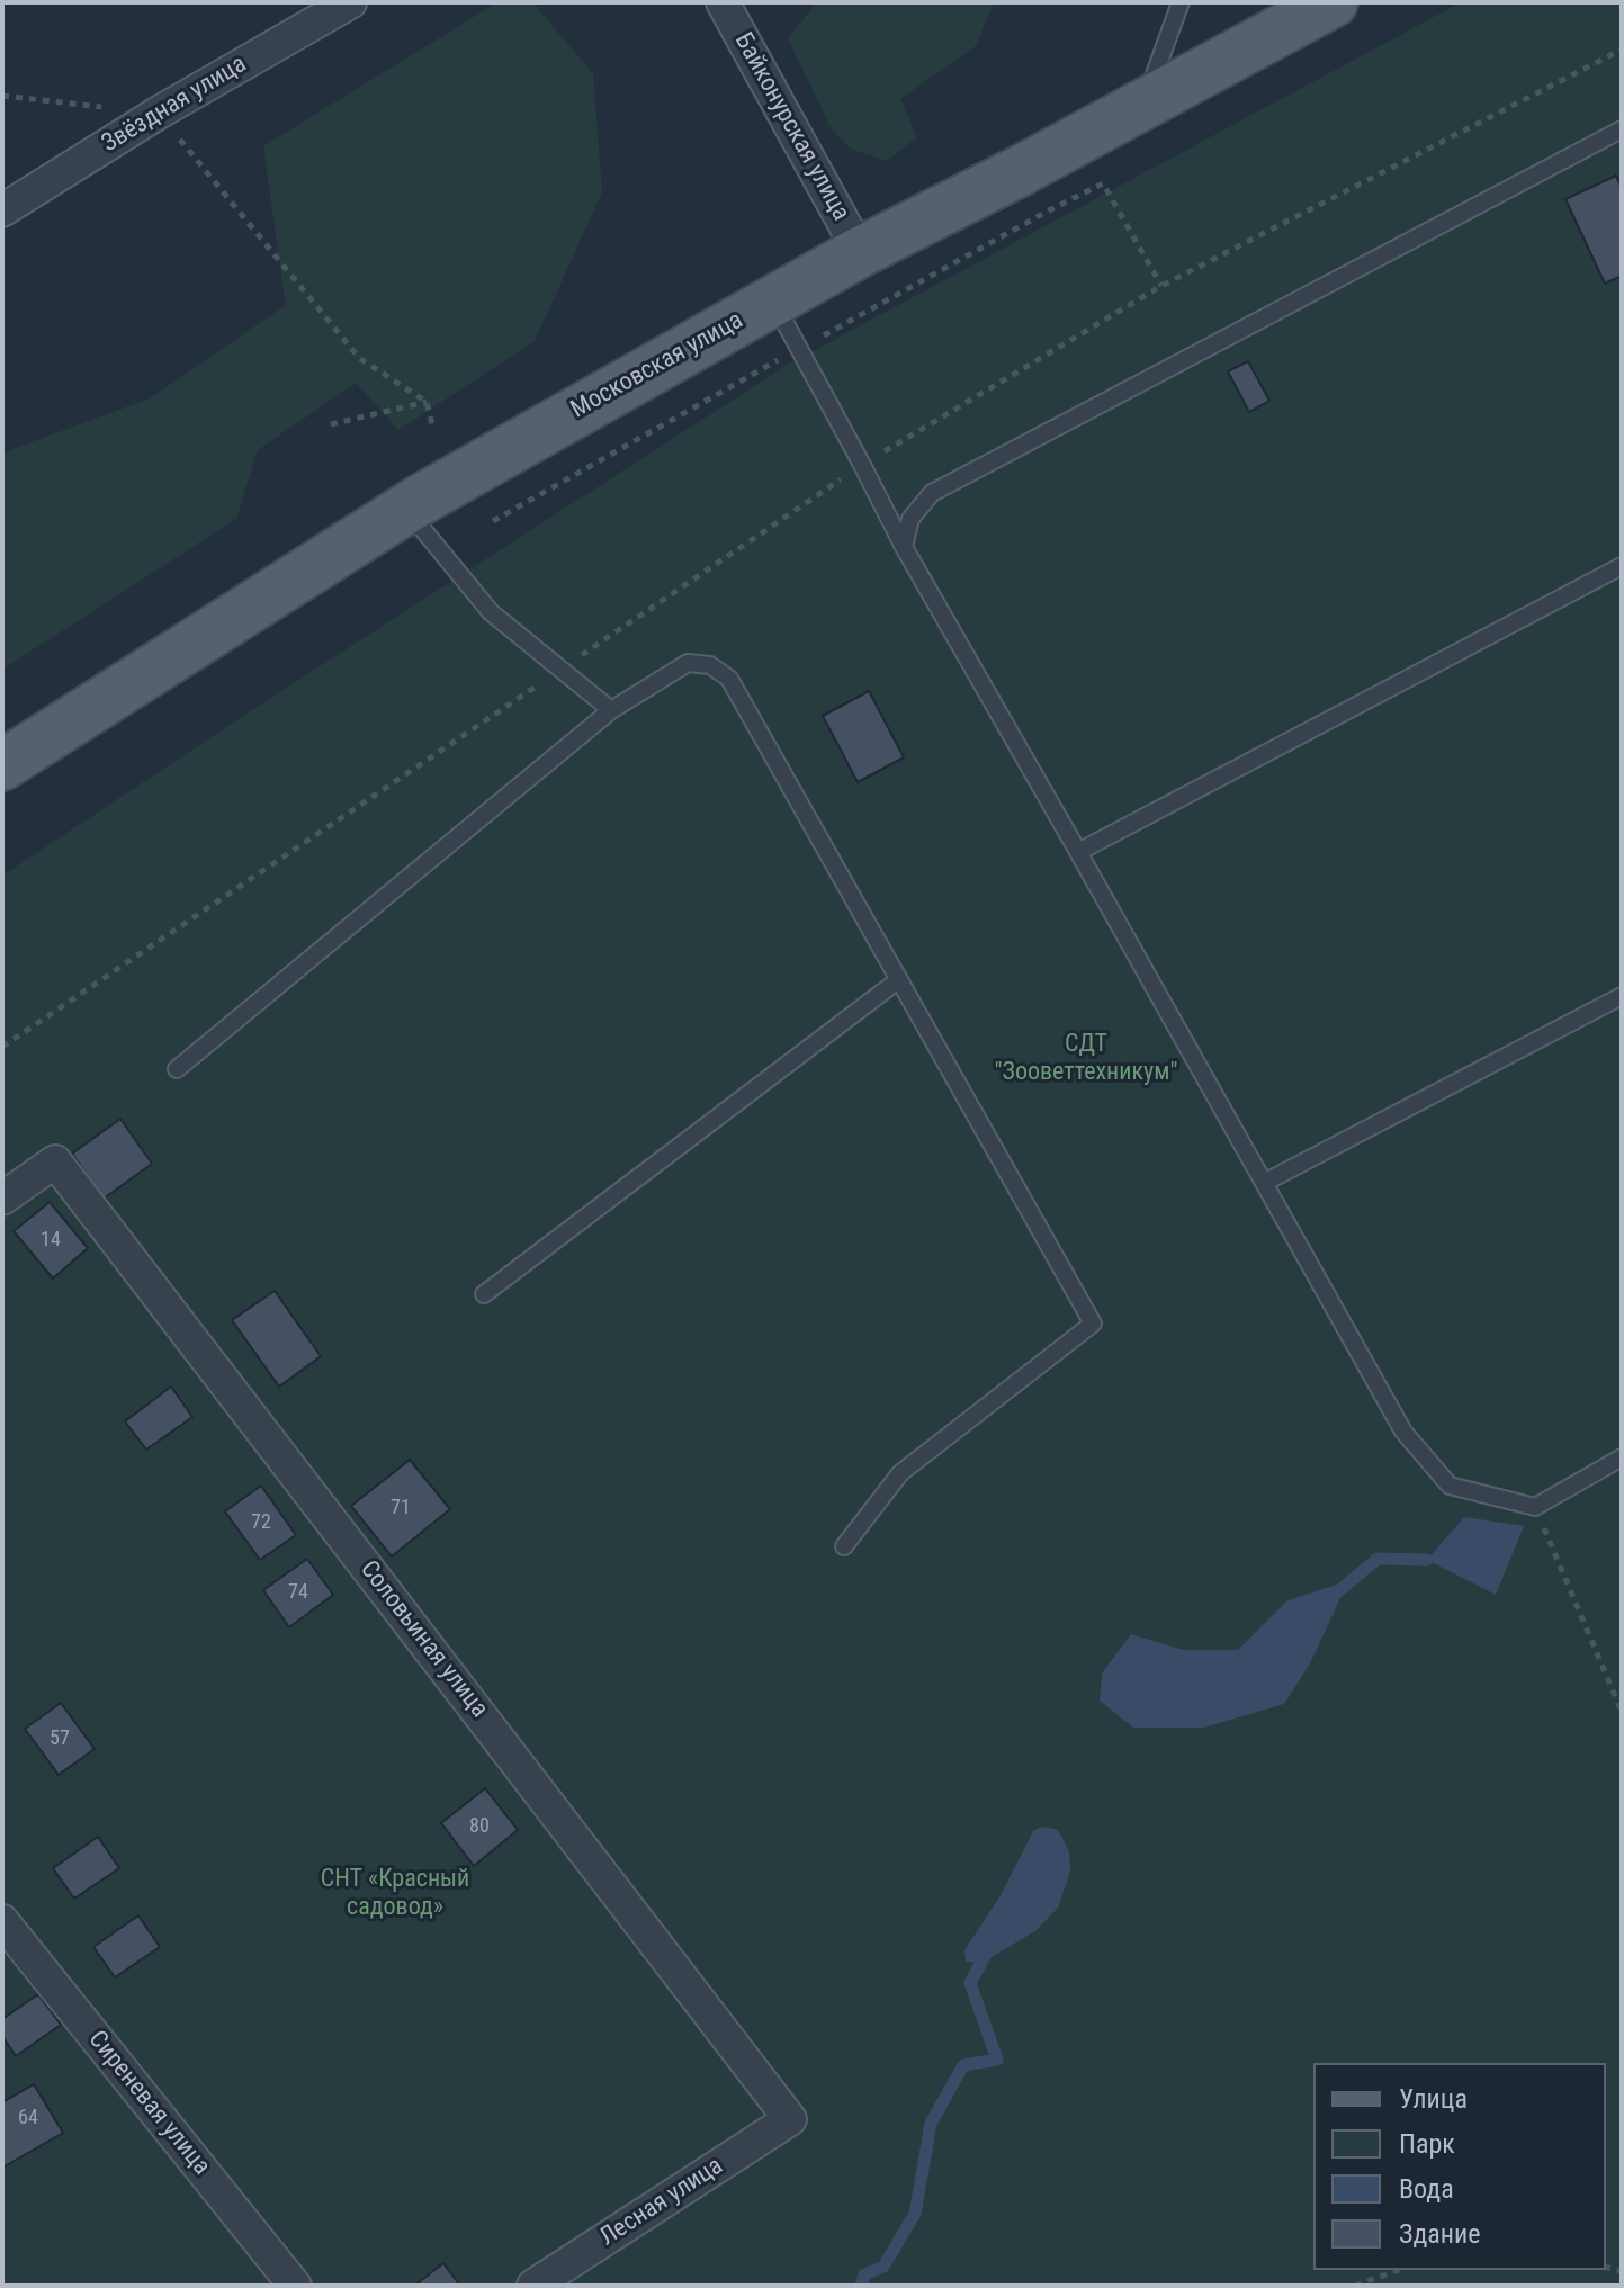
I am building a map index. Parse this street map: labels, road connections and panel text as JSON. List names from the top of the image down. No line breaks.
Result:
{"streets":{"main road":["Московская улица"],"street":["Звёздная улица","Байконурская улица","Соловьиная улица","Сиреневая улица","Лесная улица"]},"crossings":[["Байконурская улица","Московская улица"],["Соловьиная улица","Лесная улица"]],"parks":["СДТ \"Зооветтехникум\"","СНТ «Красный садовод»"],"house_numbers":["14","71","72","74","57","80","64"],"legend":["Улица","Парк","Вода","Здание"]}
